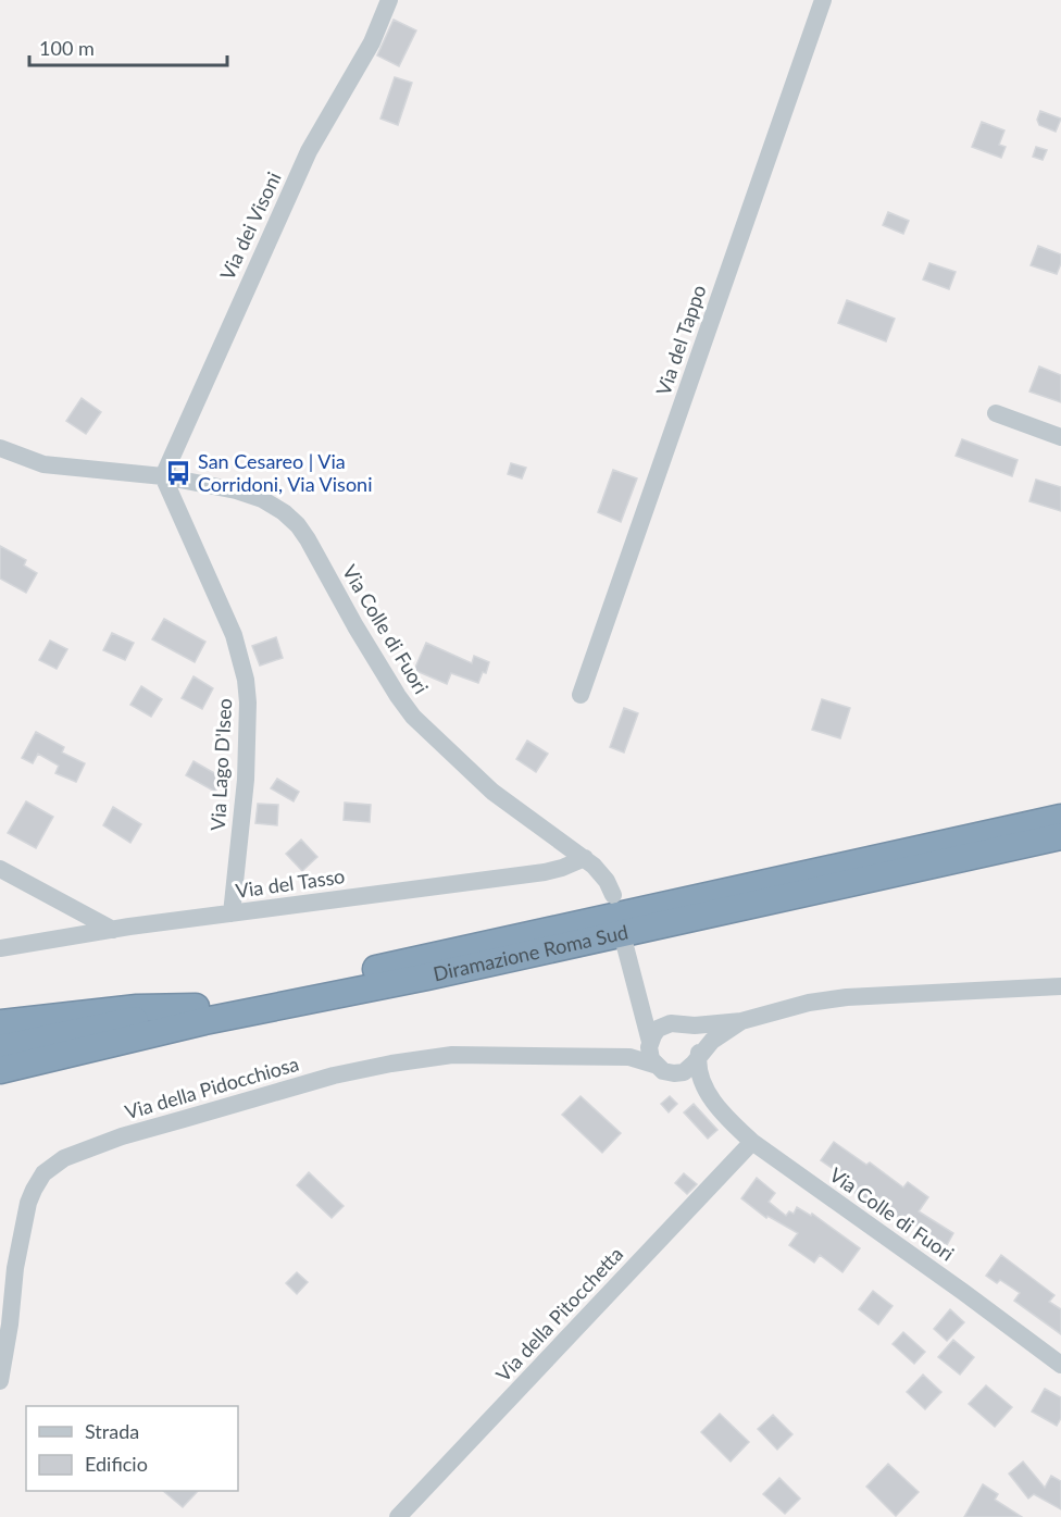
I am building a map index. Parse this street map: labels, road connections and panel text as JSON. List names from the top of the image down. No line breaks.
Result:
{"streets":{"highway":["Diramazione Roma Sud"],"street":["Via dei Visoni","Via del Tappo","Via Colle di Fuori","Via Lago D'Iseo","Via del Tasso","Via della Pidocchiosa","Via della Pitocchetta"]},"crossings":[["Via dei Visoni","Via Colle di Fuori"],["Via dei Visoni","Via Lago D'Iseo"],["Via Colle di Fuori","Via Lago D'Iseo"],["Via Colle di Fuori","Via del Tasso"],["Via Colle di Fuori","Via della Pidocchiosa"],["Via Colle di Fuori","Via della Pitocchetta"],["Via Lago D'Iseo","Via del Tasso"]],"places":{"bus stop":["San Cesareo | Via Corridoni, Via Visoni"]},"legend":["Strada","Edificio"],"scale_bar":"100 m"}
